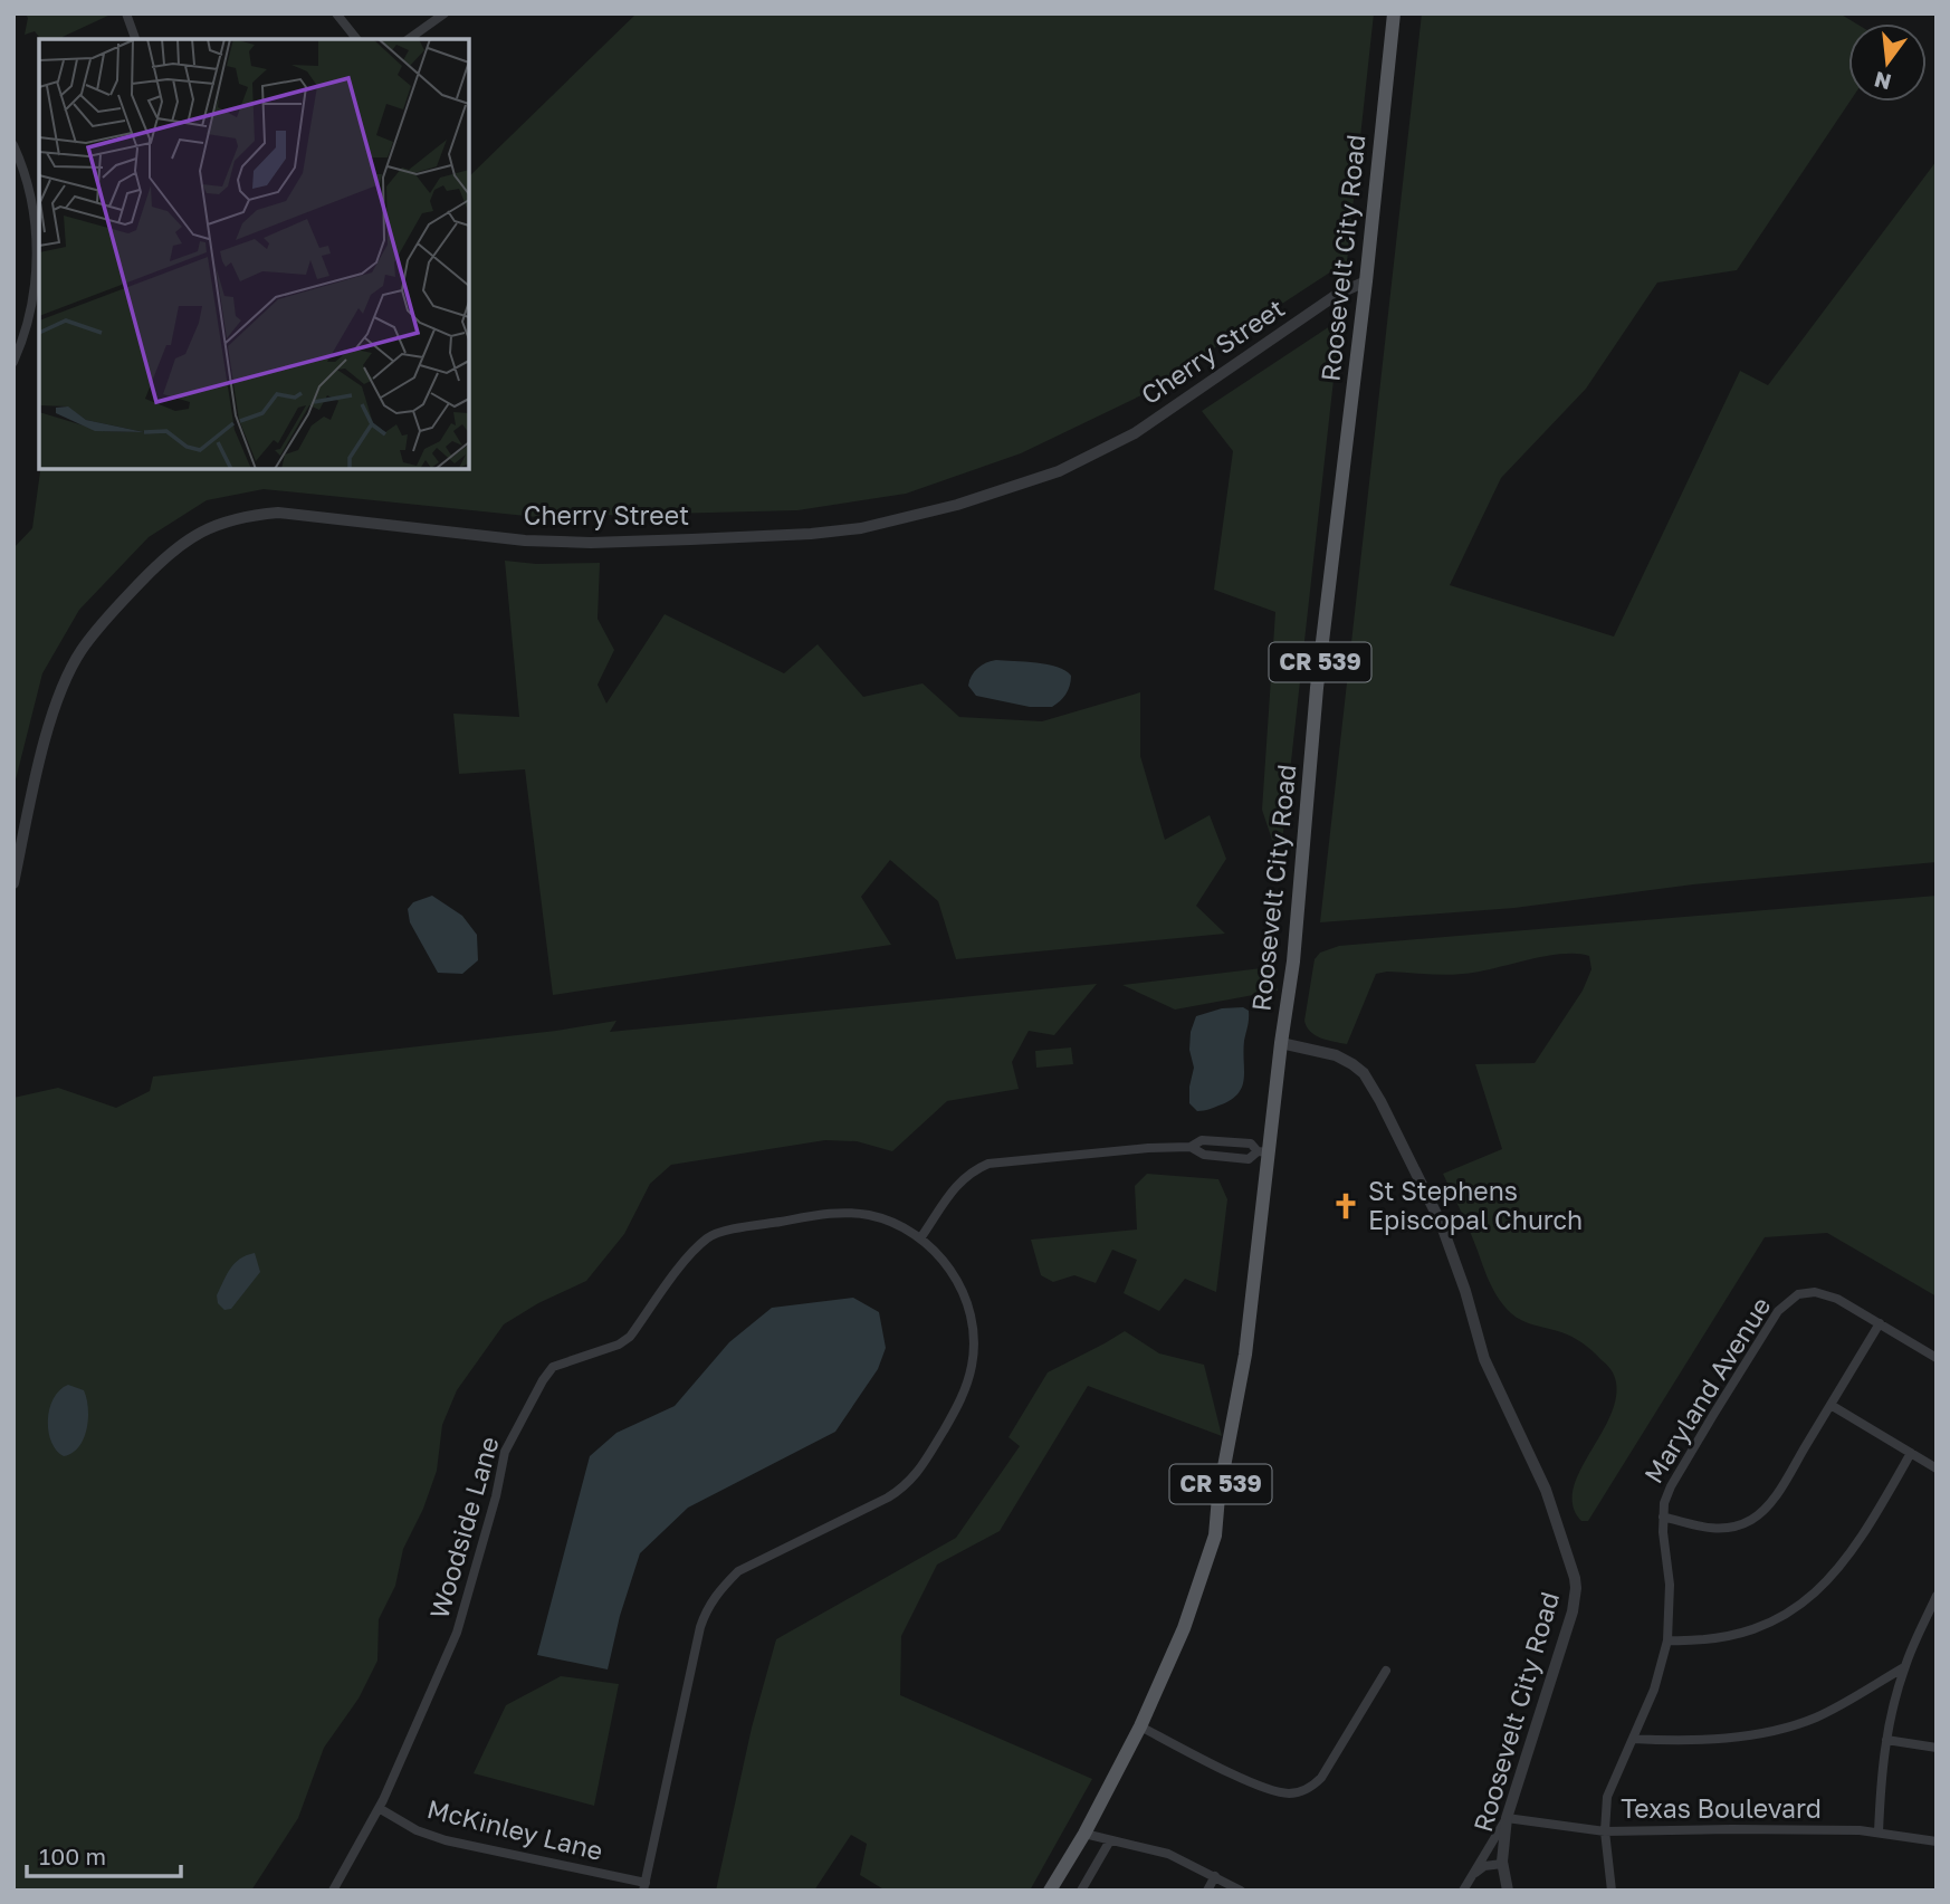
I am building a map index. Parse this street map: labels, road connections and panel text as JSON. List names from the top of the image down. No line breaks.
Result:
{"streets":{"main road":["Roosevelt City Road","CR 539"],"street":["Cherry Street","Maryland Avenue","Woodside Lane","Texas Boulevard","McKinley Lane"]},"crossings":[["Roosevelt City Road","Cherry Street"],["Roosevelt City Road","CR 539"],["Roosevelt City Road","Texas Boulevard"],["Maryland Avenue","Texas Boulevard"],["Woodside Lane","McKinley Lane"]],"places":{"church":["St Stephens Episcopal Church"]},"scale_bar":"100 m","north":"bottom"}
